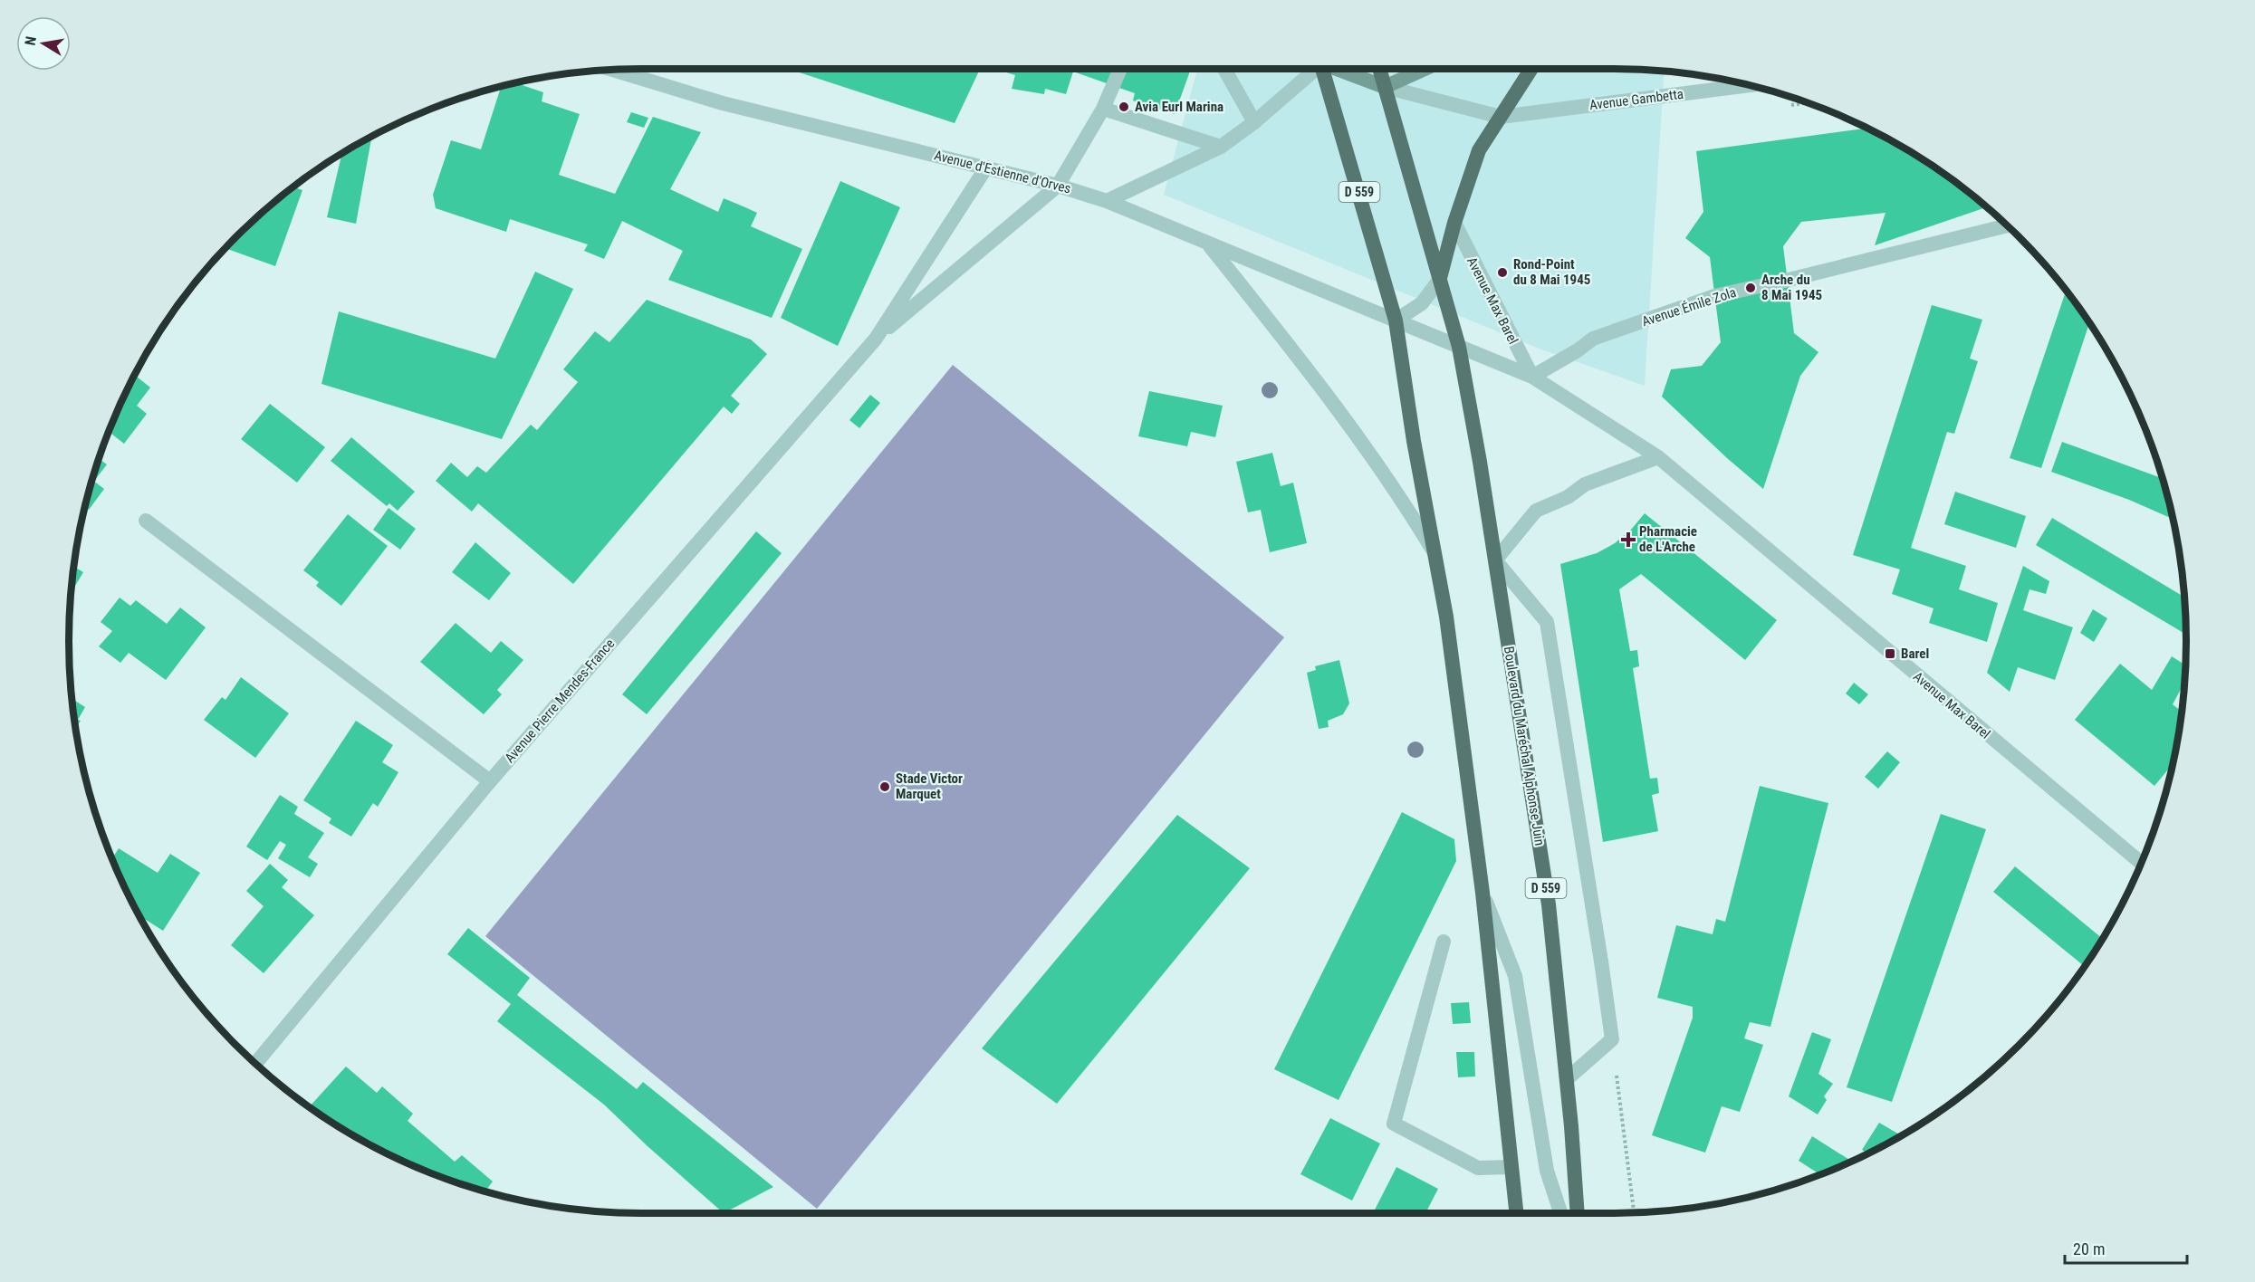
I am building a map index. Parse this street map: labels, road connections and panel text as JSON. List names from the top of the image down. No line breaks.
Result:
{"streets":{"main road":["D 559","Boulevard du Maréchal Alphonse Juin"],"street":["Avenue Gambetta","Avenue d'Estienne d'Orves","Avenue Max Barel","Avenue Émile Zola","Avenue Pierre Mendes-France"]},"crossings":[["Avenue d'Estienne d'Orves","D 559"],["Avenue d'Estienne d'Orves","Avenue Max Barel"],["D 559","Avenue Max Barel"],["D 559","Boulevard du Maréchal Alphonse Juin"],["Avenue Max Barel","Avenue Émile Zola"],["Avenue Max Barel","Boulevard du Maréchal Alphonse Juin"]],"places":{"other":["Avia Eurl Marina","Rond-Point du 8 Mai 1945","Arche du 8 Mai 1945","Stade Victor Marquet"],"health":["Pharmacie de L'Arche"],"transit":["Barel"]},"scale_bar":"20 m","north":"left"}
